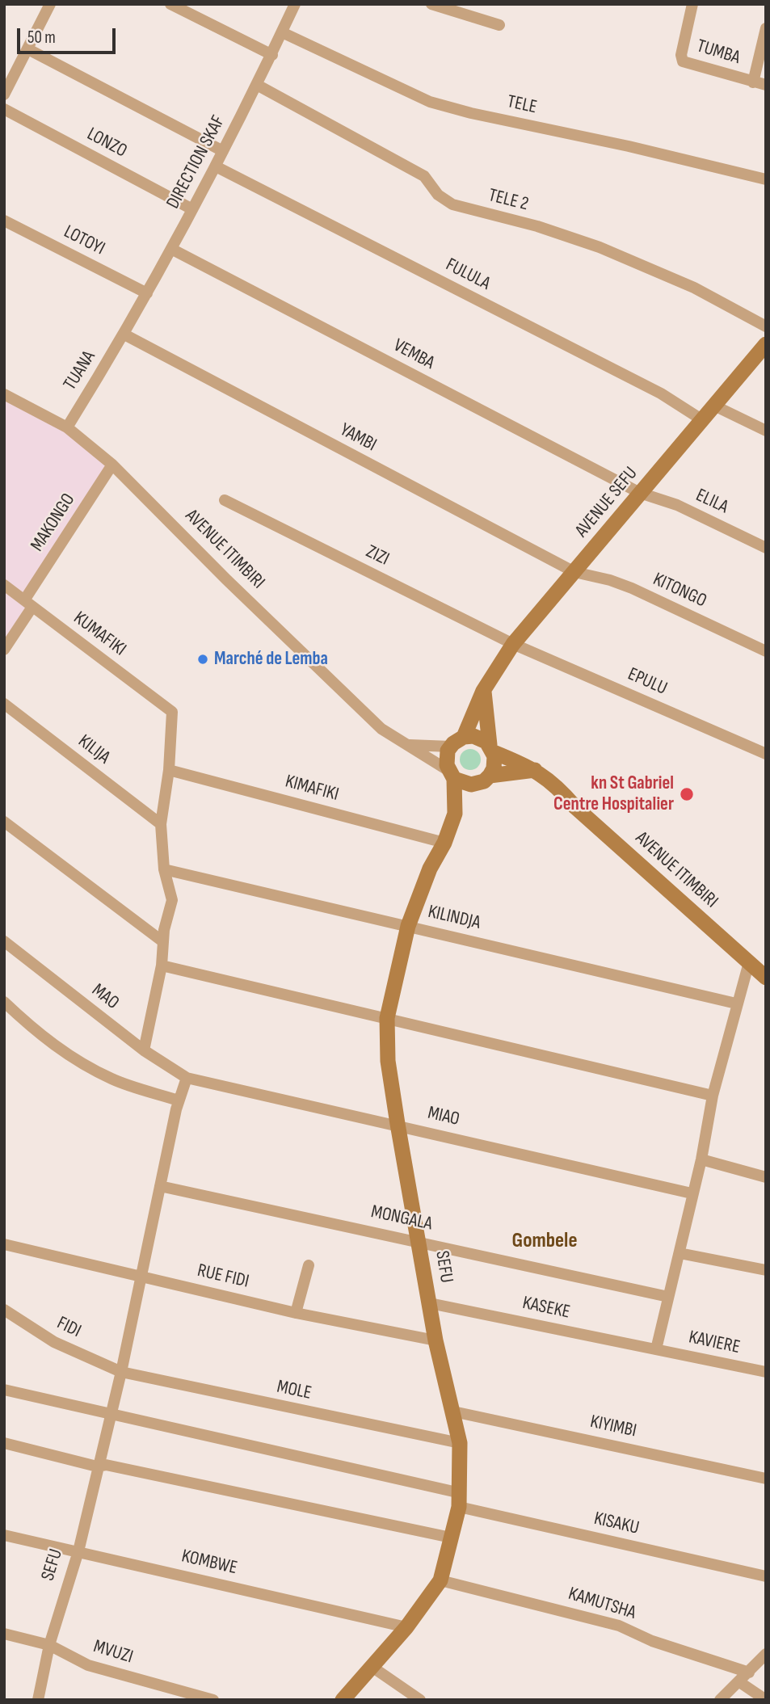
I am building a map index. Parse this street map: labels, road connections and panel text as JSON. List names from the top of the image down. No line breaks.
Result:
{"streets":{"main road":["AVENUE SEFU","AVENUE ITIMBIRI","SEFU"],"street":["TUMBA","TELE","LONZO","DIRECTION SKAF","TELE 2","LOTOYI","FULULA","VEMBA","TUANA","YAMBI","ELILA","MAKONGO","ZIZI","KITONGO","KUMAFIKI","EPULU","KILIJA","KIMAFIKI","KILINDJA","MAO","MIAO","MONGALA","RUE FIDI","KASEKE","FIDI","KAVIERE","MOLE","KIYIMBI","KISAKU","KOMBWE","KAMUTSHA","MVUZI"]},"crossings":[["TELE","DIRECTION SKAF"],["LONZO","DIRECTION SKAF"],["DIRECTION SKAF","TELE 2"],["DIRECTION SKAF","LOTOYI"],["DIRECTION SKAF","FULULA"],["DIRECTION SKAF","VEMBA"],["DIRECTION SKAF","TUANA"],["DIRECTION SKAF","YAMBI"],["FULULA","AVENUE SEFU"],["VEMBA","ELILA"],["VEMBA","AVENUE SEFU"],["TUANA","YAMBI"],["TUANA","AVENUE ITIMBIRI"],["YAMBI","AVENUE SEFU"],["YAMBI","KITONGO"],["ELILA","AVENUE SEFU"],["AVENUE SEFU","AVENUE ITIMBIRI"],["AVENUE SEFU","ZIZI"],["AVENUE SEFU","KITONGO"],["AVENUE SEFU","EPULU"],["MAKONGO","AVENUE ITIMBIRI"],["MAKONGO","KUMAFIKI"],["ZIZI","EPULU"],["KUMAFIKI","KIMAFIKI"],["KIMAFIKI","SEFU"],["KILINDJA","SEFU"],["MAO","MIAO"],["MAO","SEFU"],["MIAO","SEFU"],["MONGALA","SEFU"],["SEFU","RUE FIDI"],["SEFU","KASEKE"],["SEFU","FIDI"],["SEFU","MOLE"],["SEFU","KIYIMBI"],["SEFU","KISAKU"],["SEFU","KOMBWE"],["SEFU","KAMUTSHA"],["SEFU","MVUZI"],["KASEKE","KAVIERE"],["FIDI","MOLE"]],"districts":["Gombele"],"places":["Marché de Lemba","kn St Gabriel Centre Hospitalier"],"scale_bar":"50 m"}
